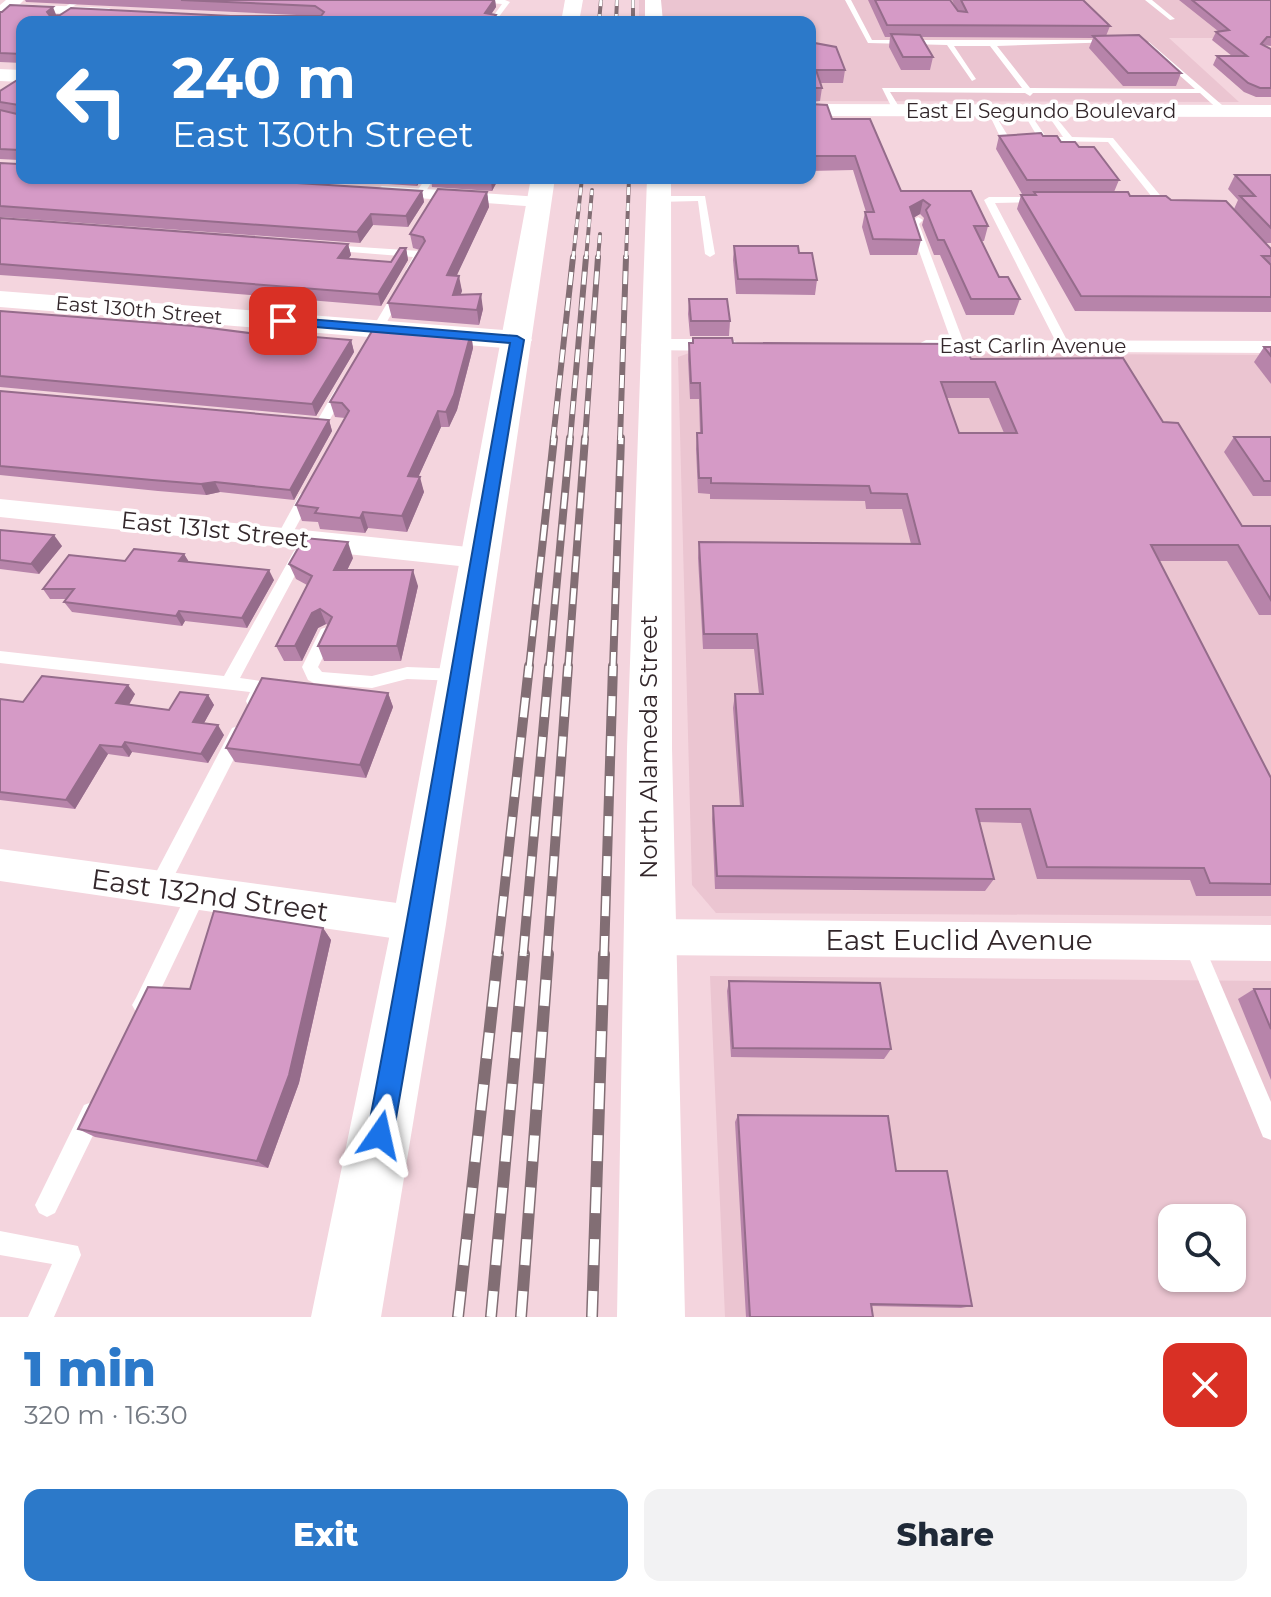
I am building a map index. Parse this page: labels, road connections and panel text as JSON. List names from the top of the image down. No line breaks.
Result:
{"streets":{"street":["East El Segundo Boulevard","East 130th Street","East Carlin Avenue","East 131st Street","North Alameda Street","East 132nd Street","East Euclid Avenue"]},"crossings":[["North Alameda Street","East Euclid Avenue"]],"page":{"turn":["240 m","East 130th Street"],"heading":["1 min","320 m · 16:30"],"buttons":["Exit","Share"]}}
